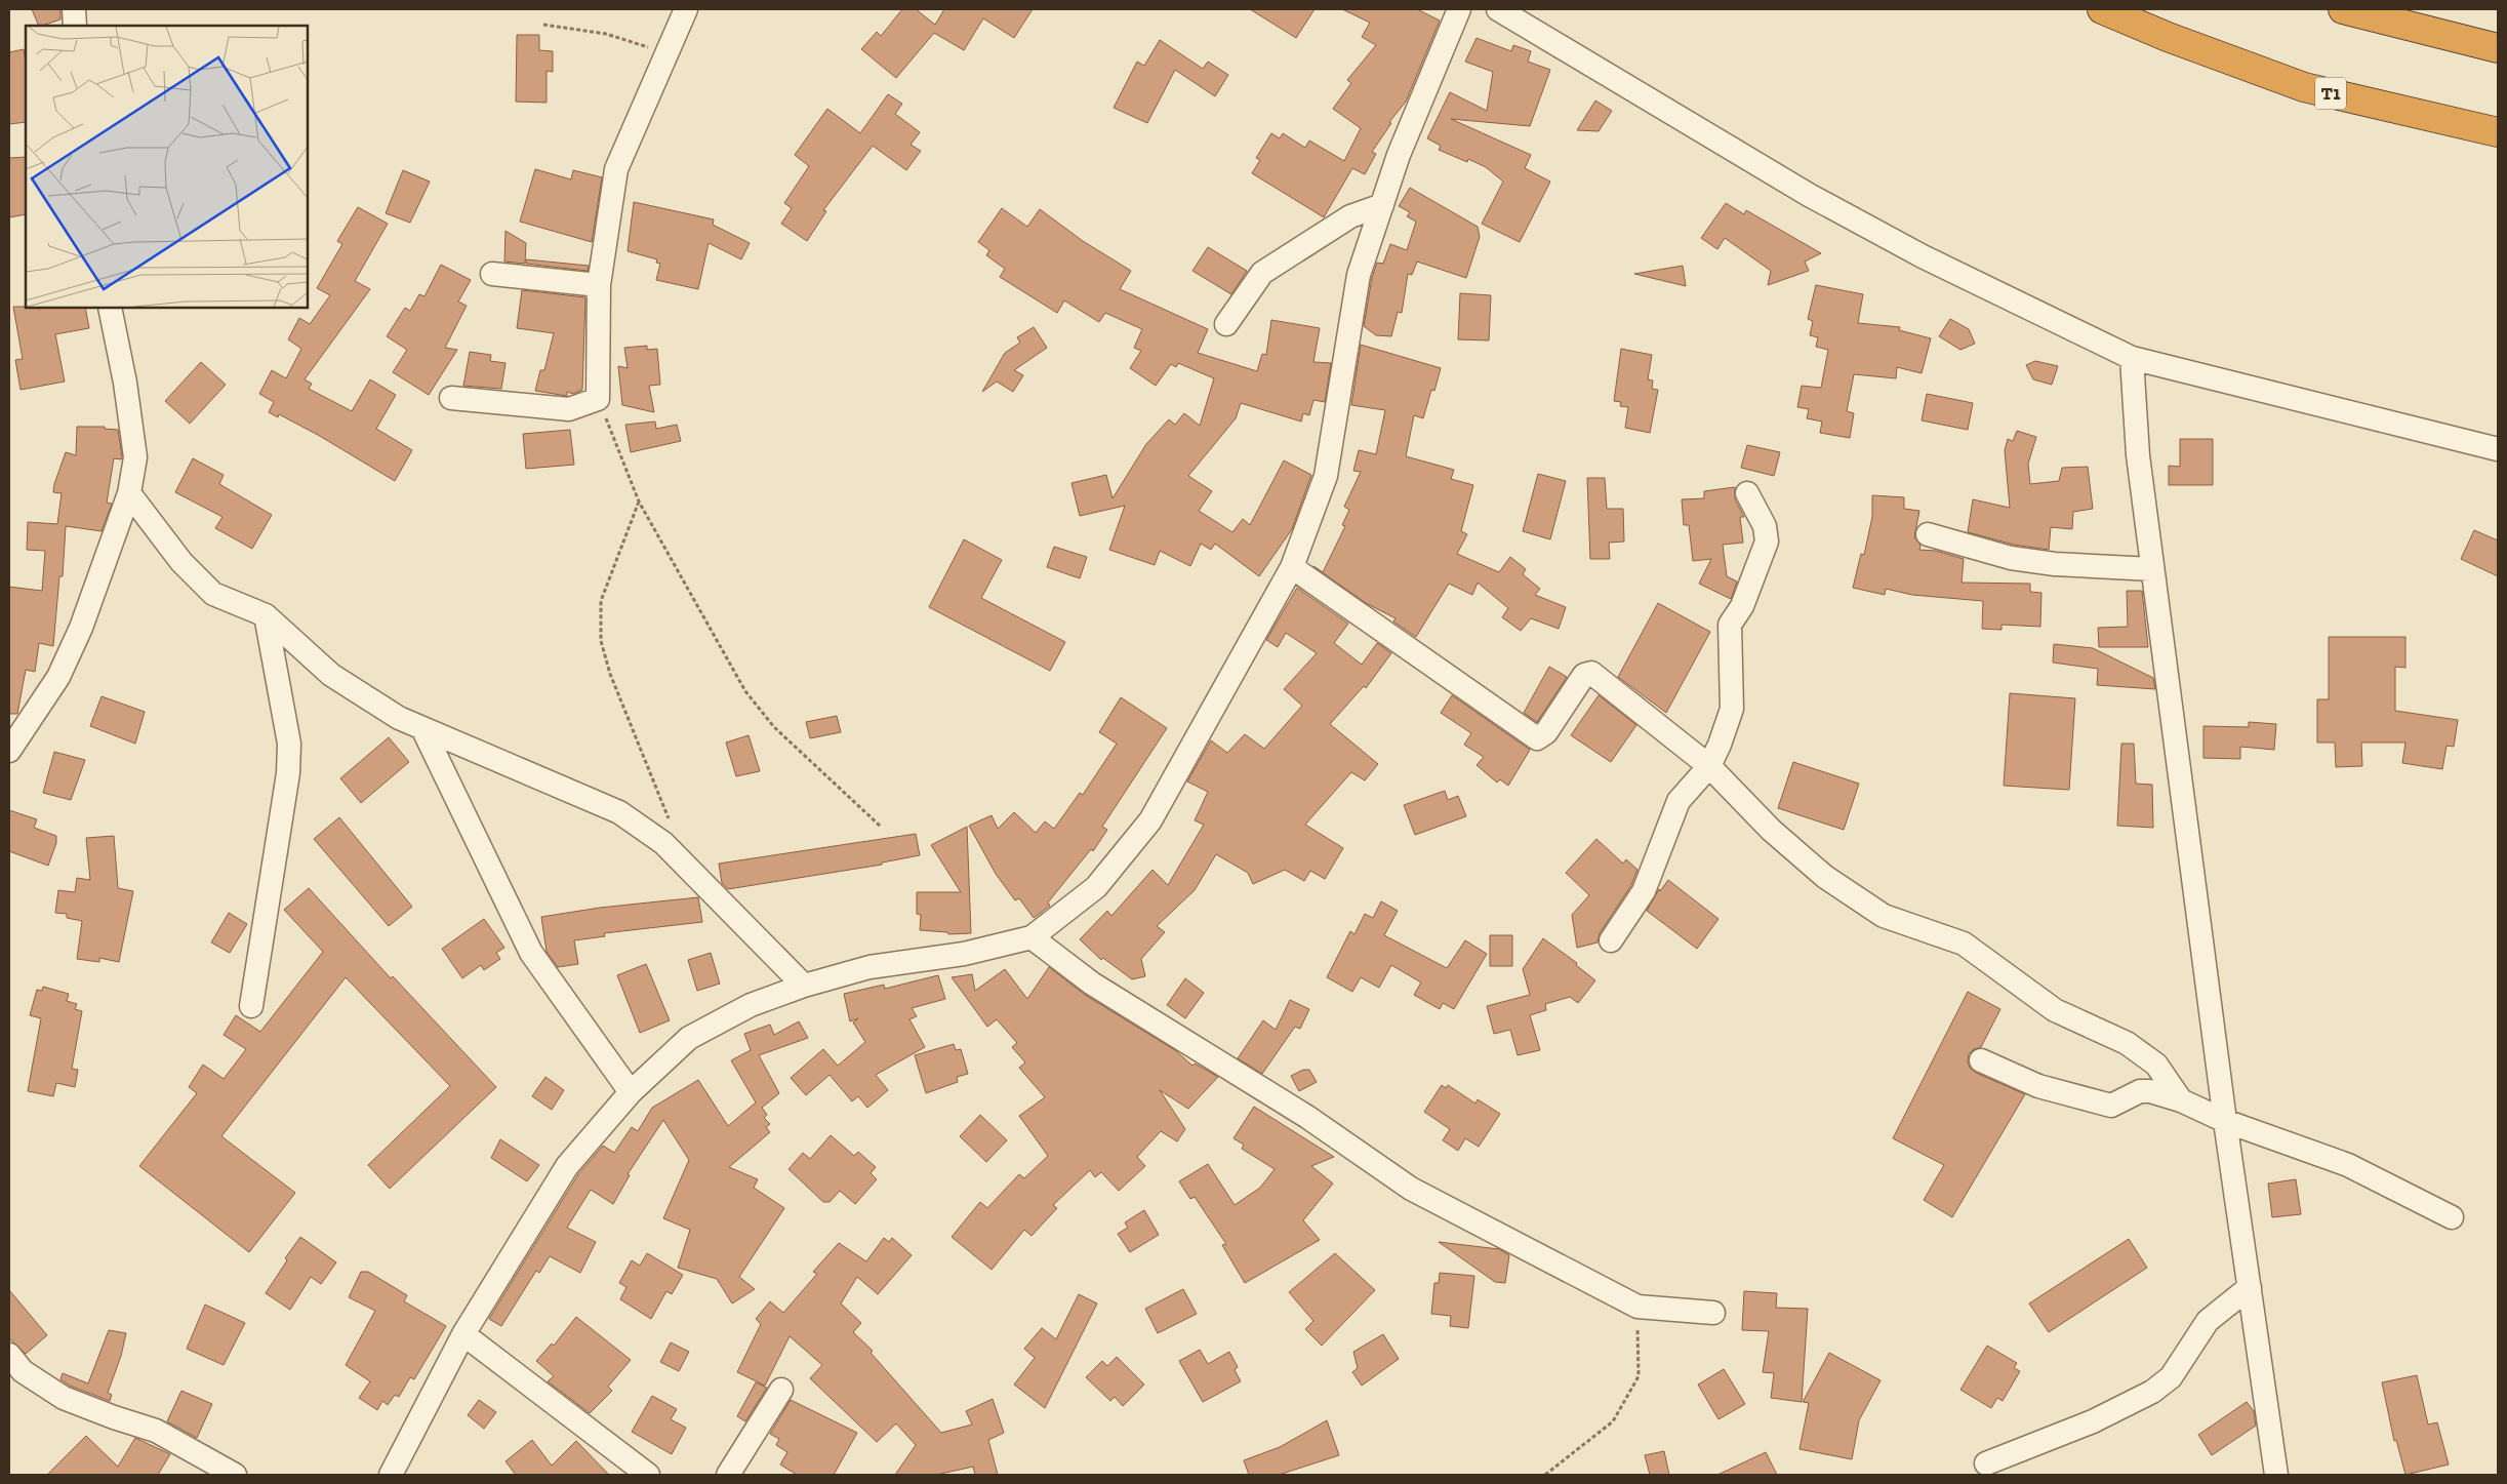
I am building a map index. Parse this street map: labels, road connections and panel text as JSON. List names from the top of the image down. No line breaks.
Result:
{"streets":{"highway":["T1"]}}
